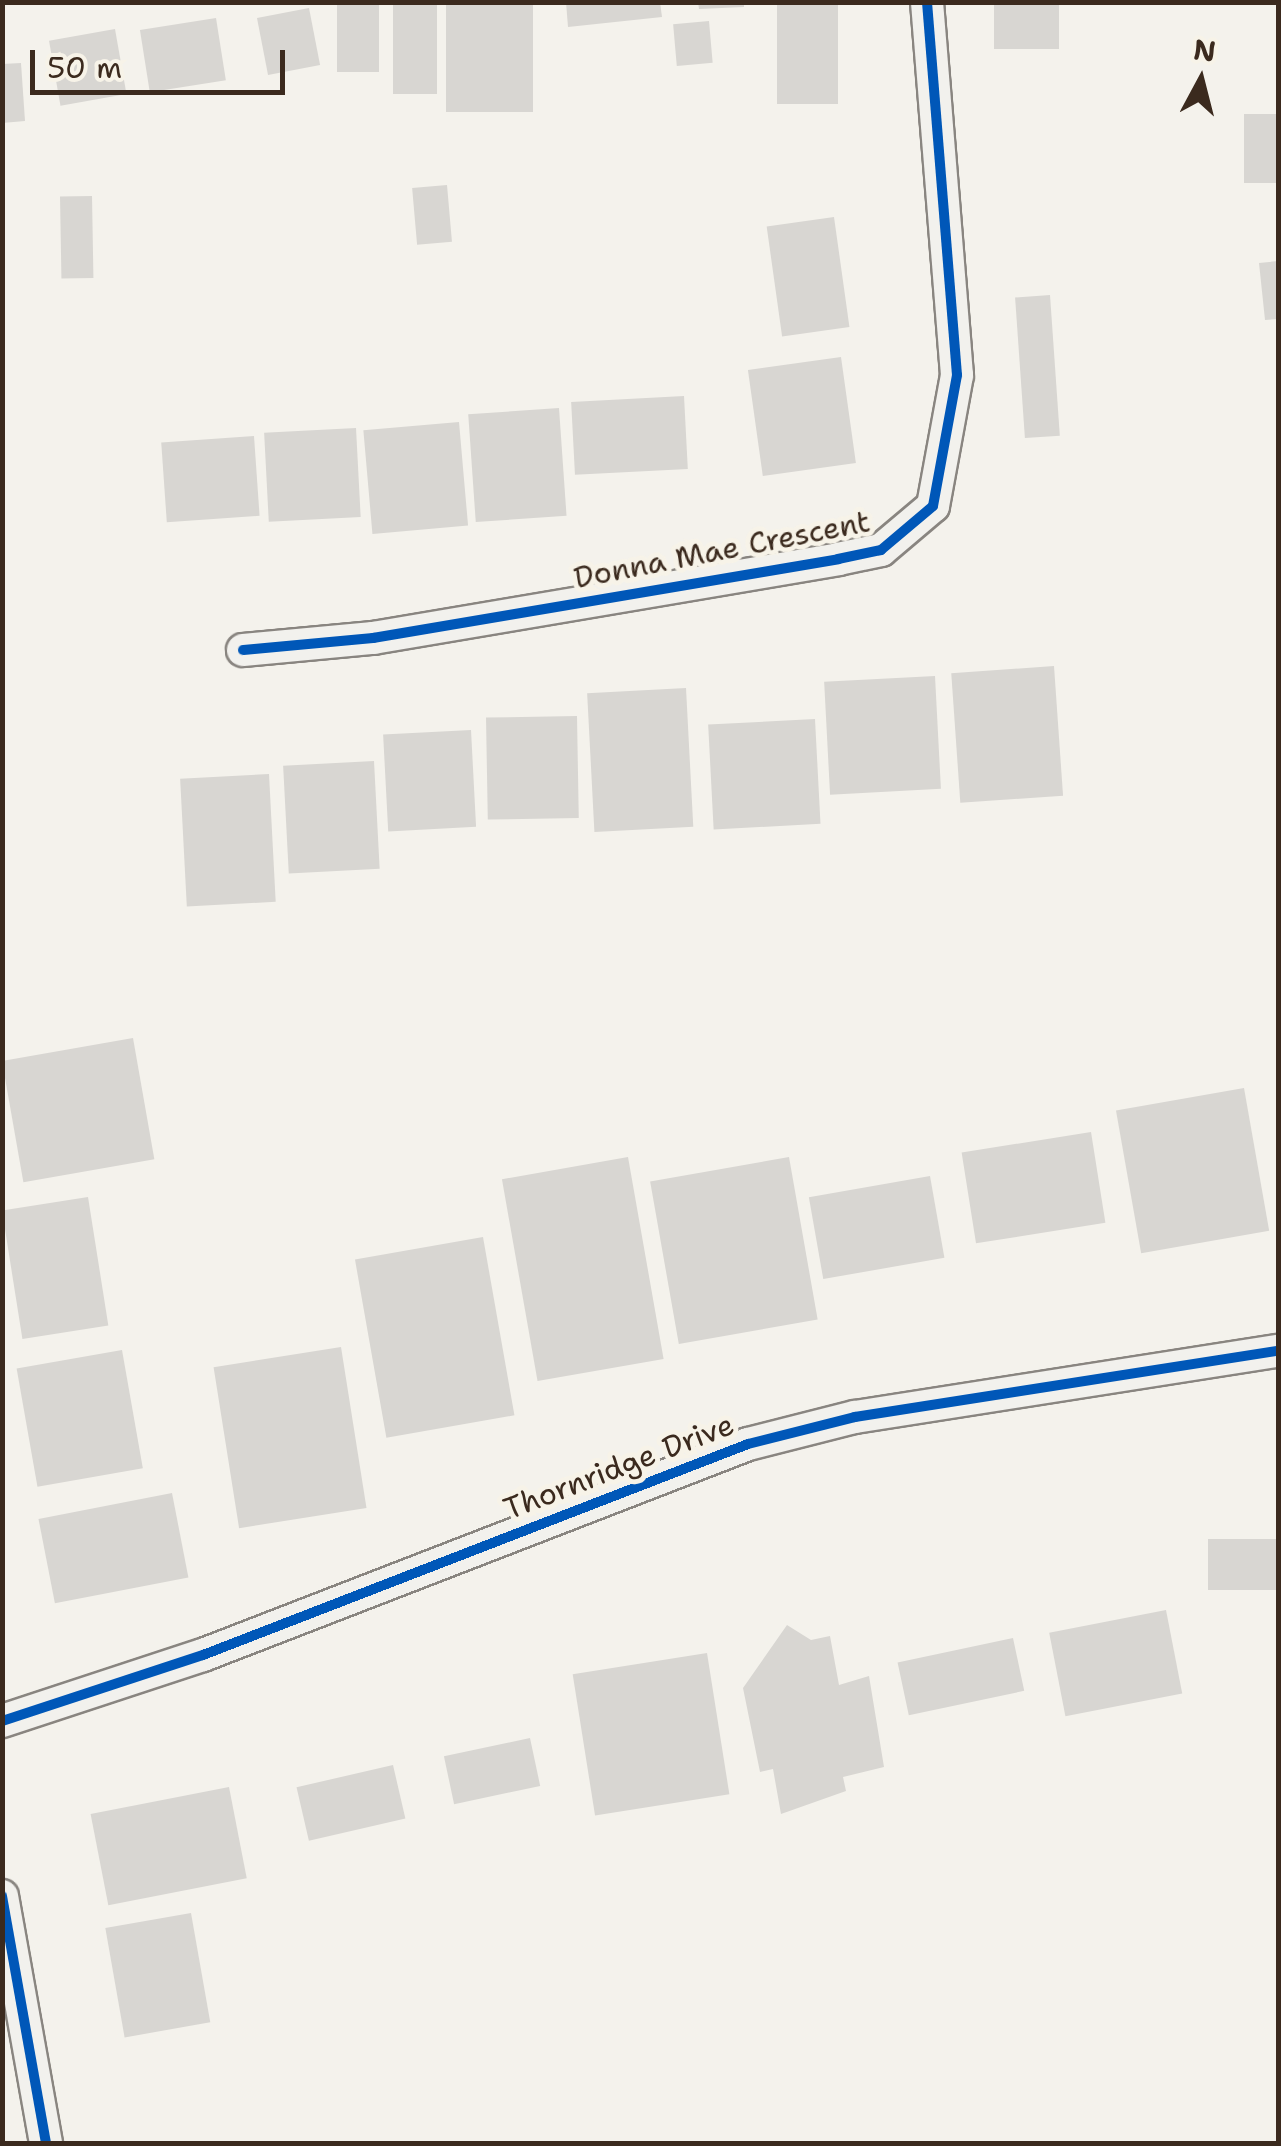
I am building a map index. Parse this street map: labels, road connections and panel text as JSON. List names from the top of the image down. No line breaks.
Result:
{"streets":{"street":["Donna Mae Crescent","Thornridge Drive"]},"scale_bar":"50 m","north":"top"}
